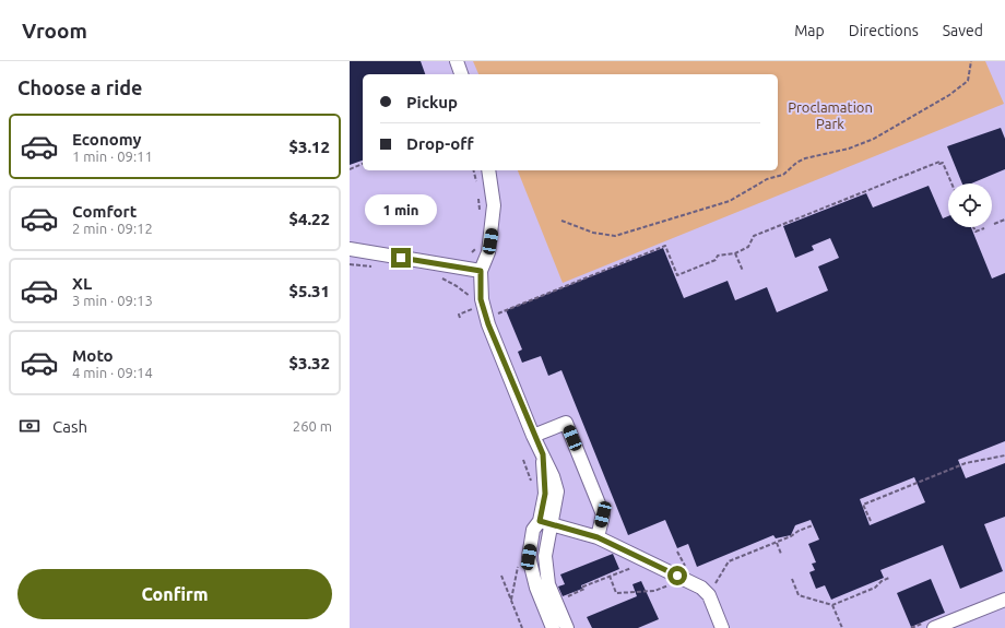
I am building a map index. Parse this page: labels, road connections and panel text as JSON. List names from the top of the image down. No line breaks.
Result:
{"parks":["Proclamation Park"],"page":{"header":"Vroom","nav":["Map","Directions","Saved"],"heading":"Choose a ride","banner":["Pickup","Drop-off"],"list":[{"name":"Economy","note":"1 min · 09:11","value":"$3.12"},{"name":"Comfort","note":"2 min · 09:12","value":"$4.22"},{"name":"XL","note":"3 min · 09:13","value":"$5.31"},{"name":"Moto","note":"4 min · 09:14","value":"$3.32"}],"bubble":"1 min","pay":["Cash","260 m"],"buttons":"Confirm"}}
